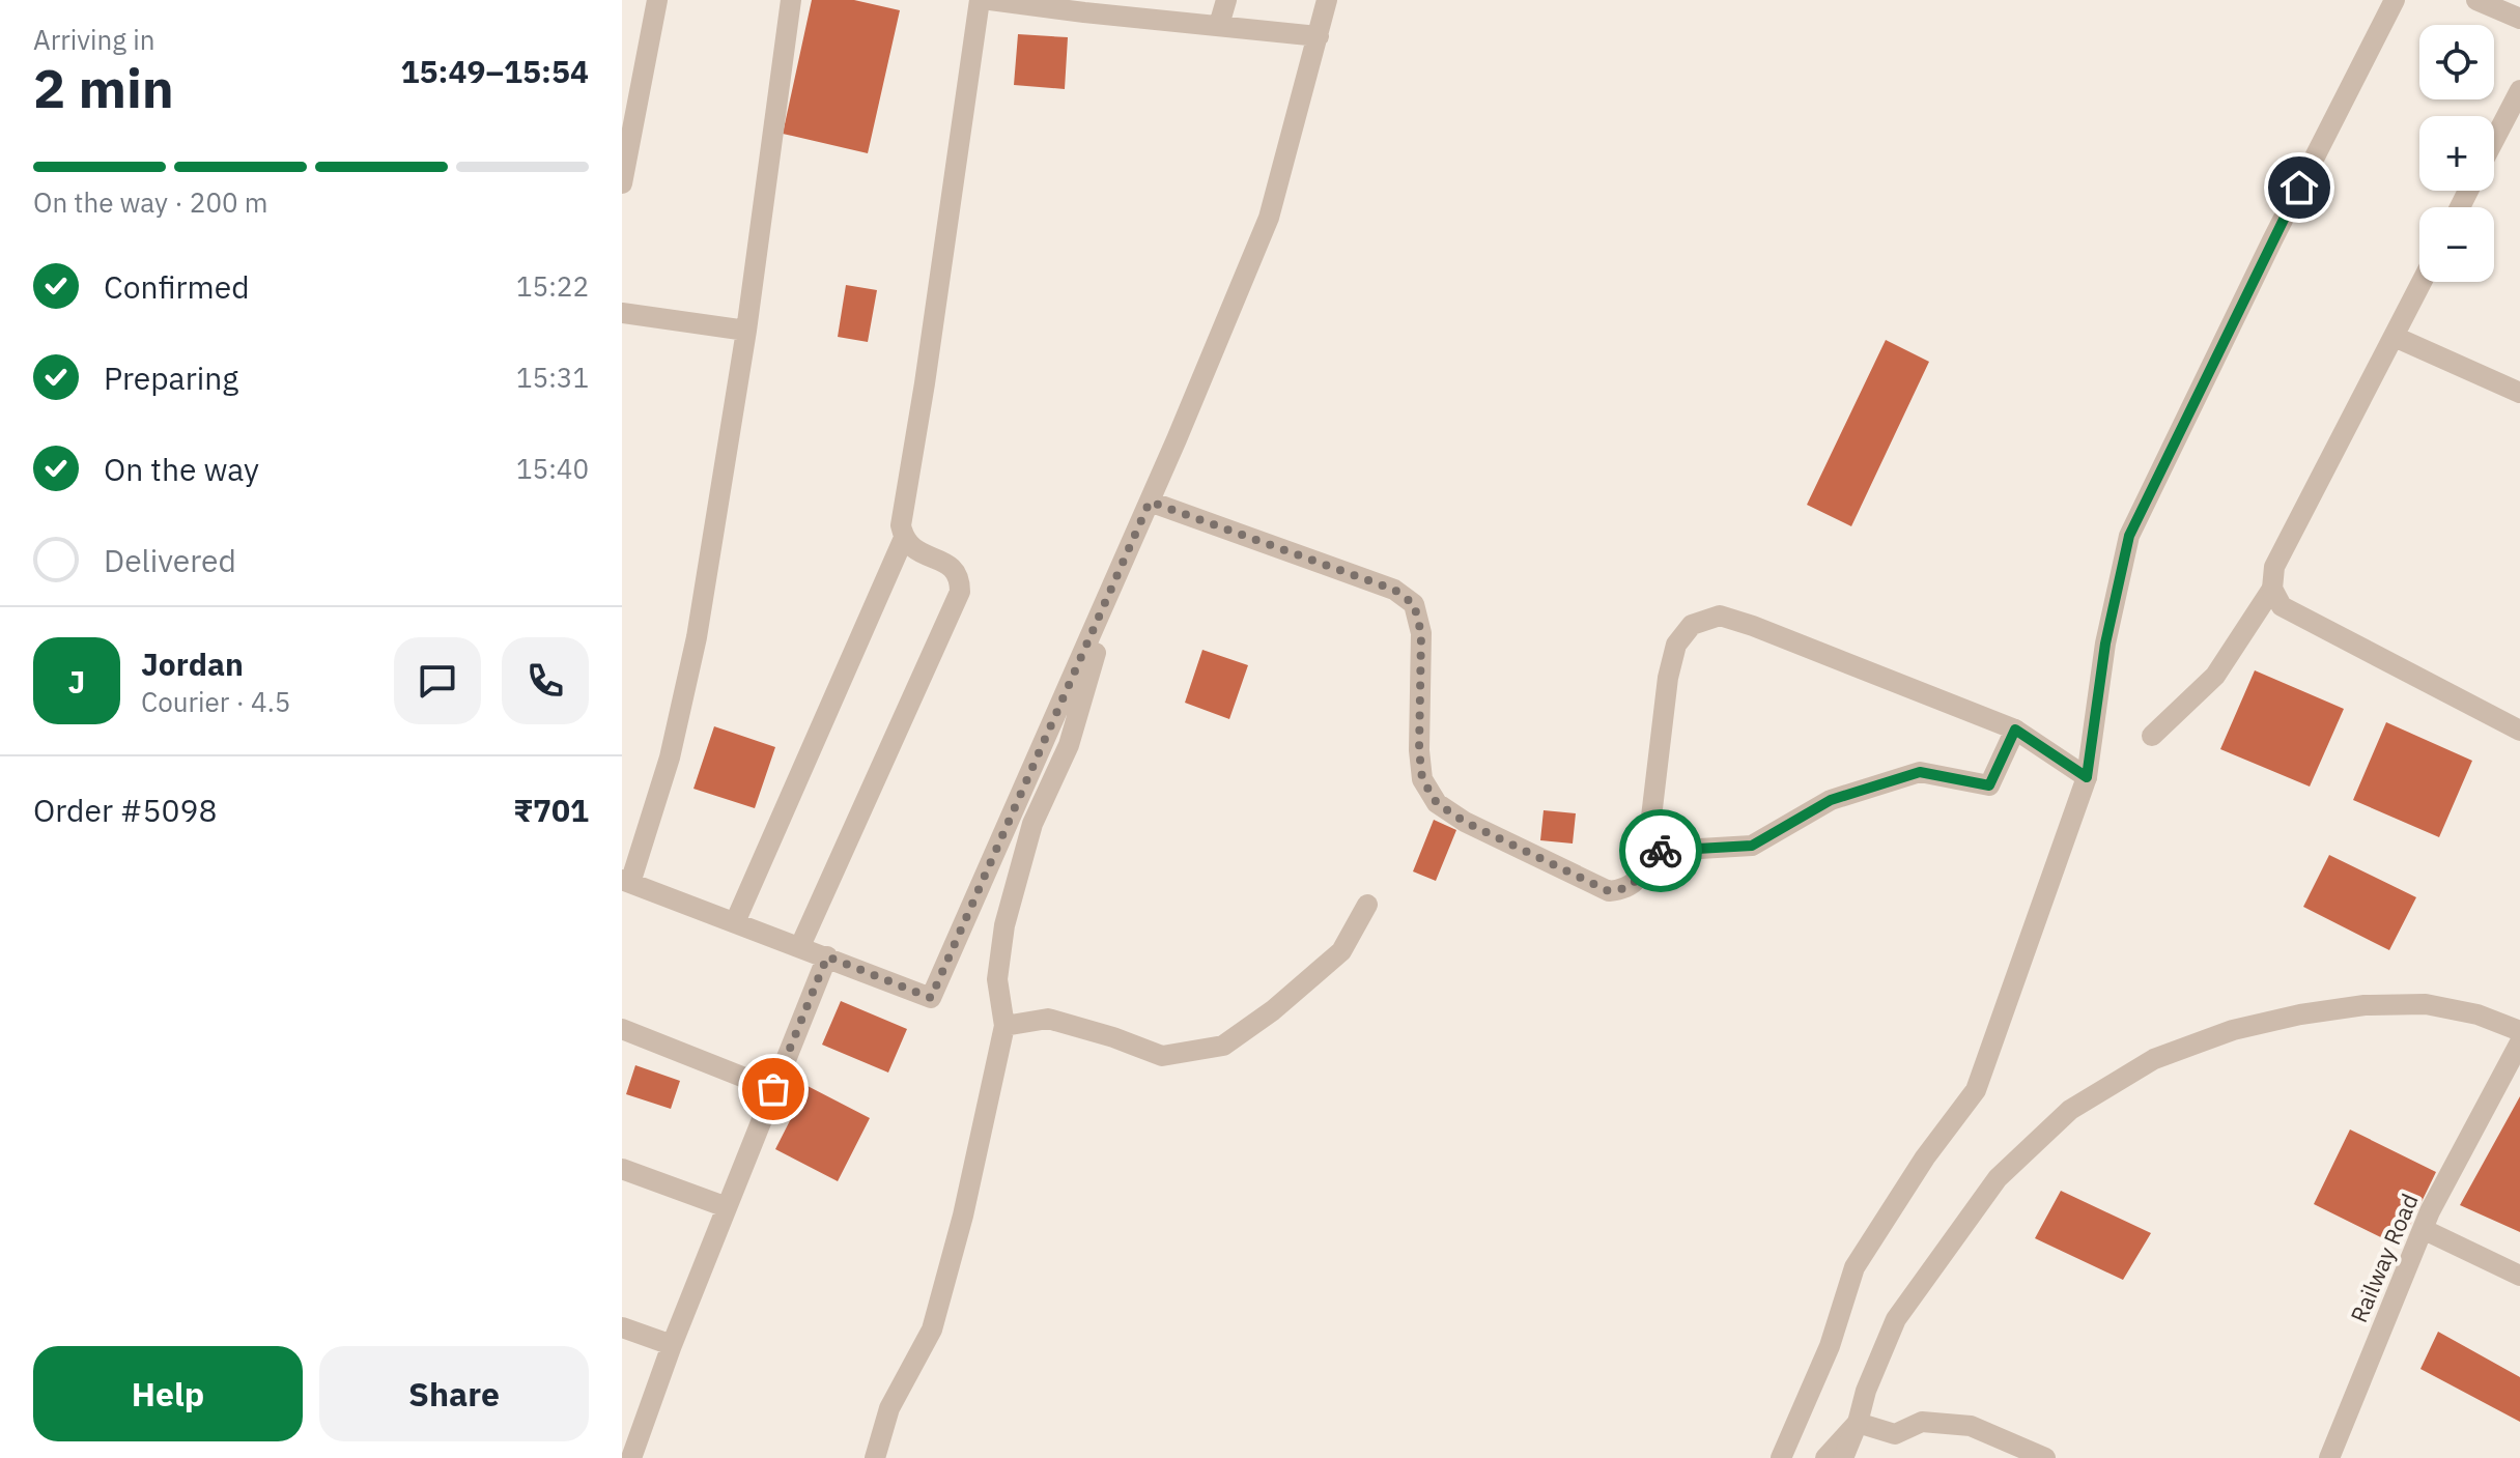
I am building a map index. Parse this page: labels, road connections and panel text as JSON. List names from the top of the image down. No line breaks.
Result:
{"streets":{"street":["Railway Road"]},"page":{"heading":["2 min","Arriving in","15:49–15:54"],"panel":["Jordan","Courier · 4.5","Order #5098","₹701"],"map_buttons":["+","−"],"bar":"On the way · 200 m","list":[["Confirmed","15:22"],["Preparing","15:31"],["On the way","15:40"],"Delivered"],"round":"J","buttons":["Help","Share"]}}
